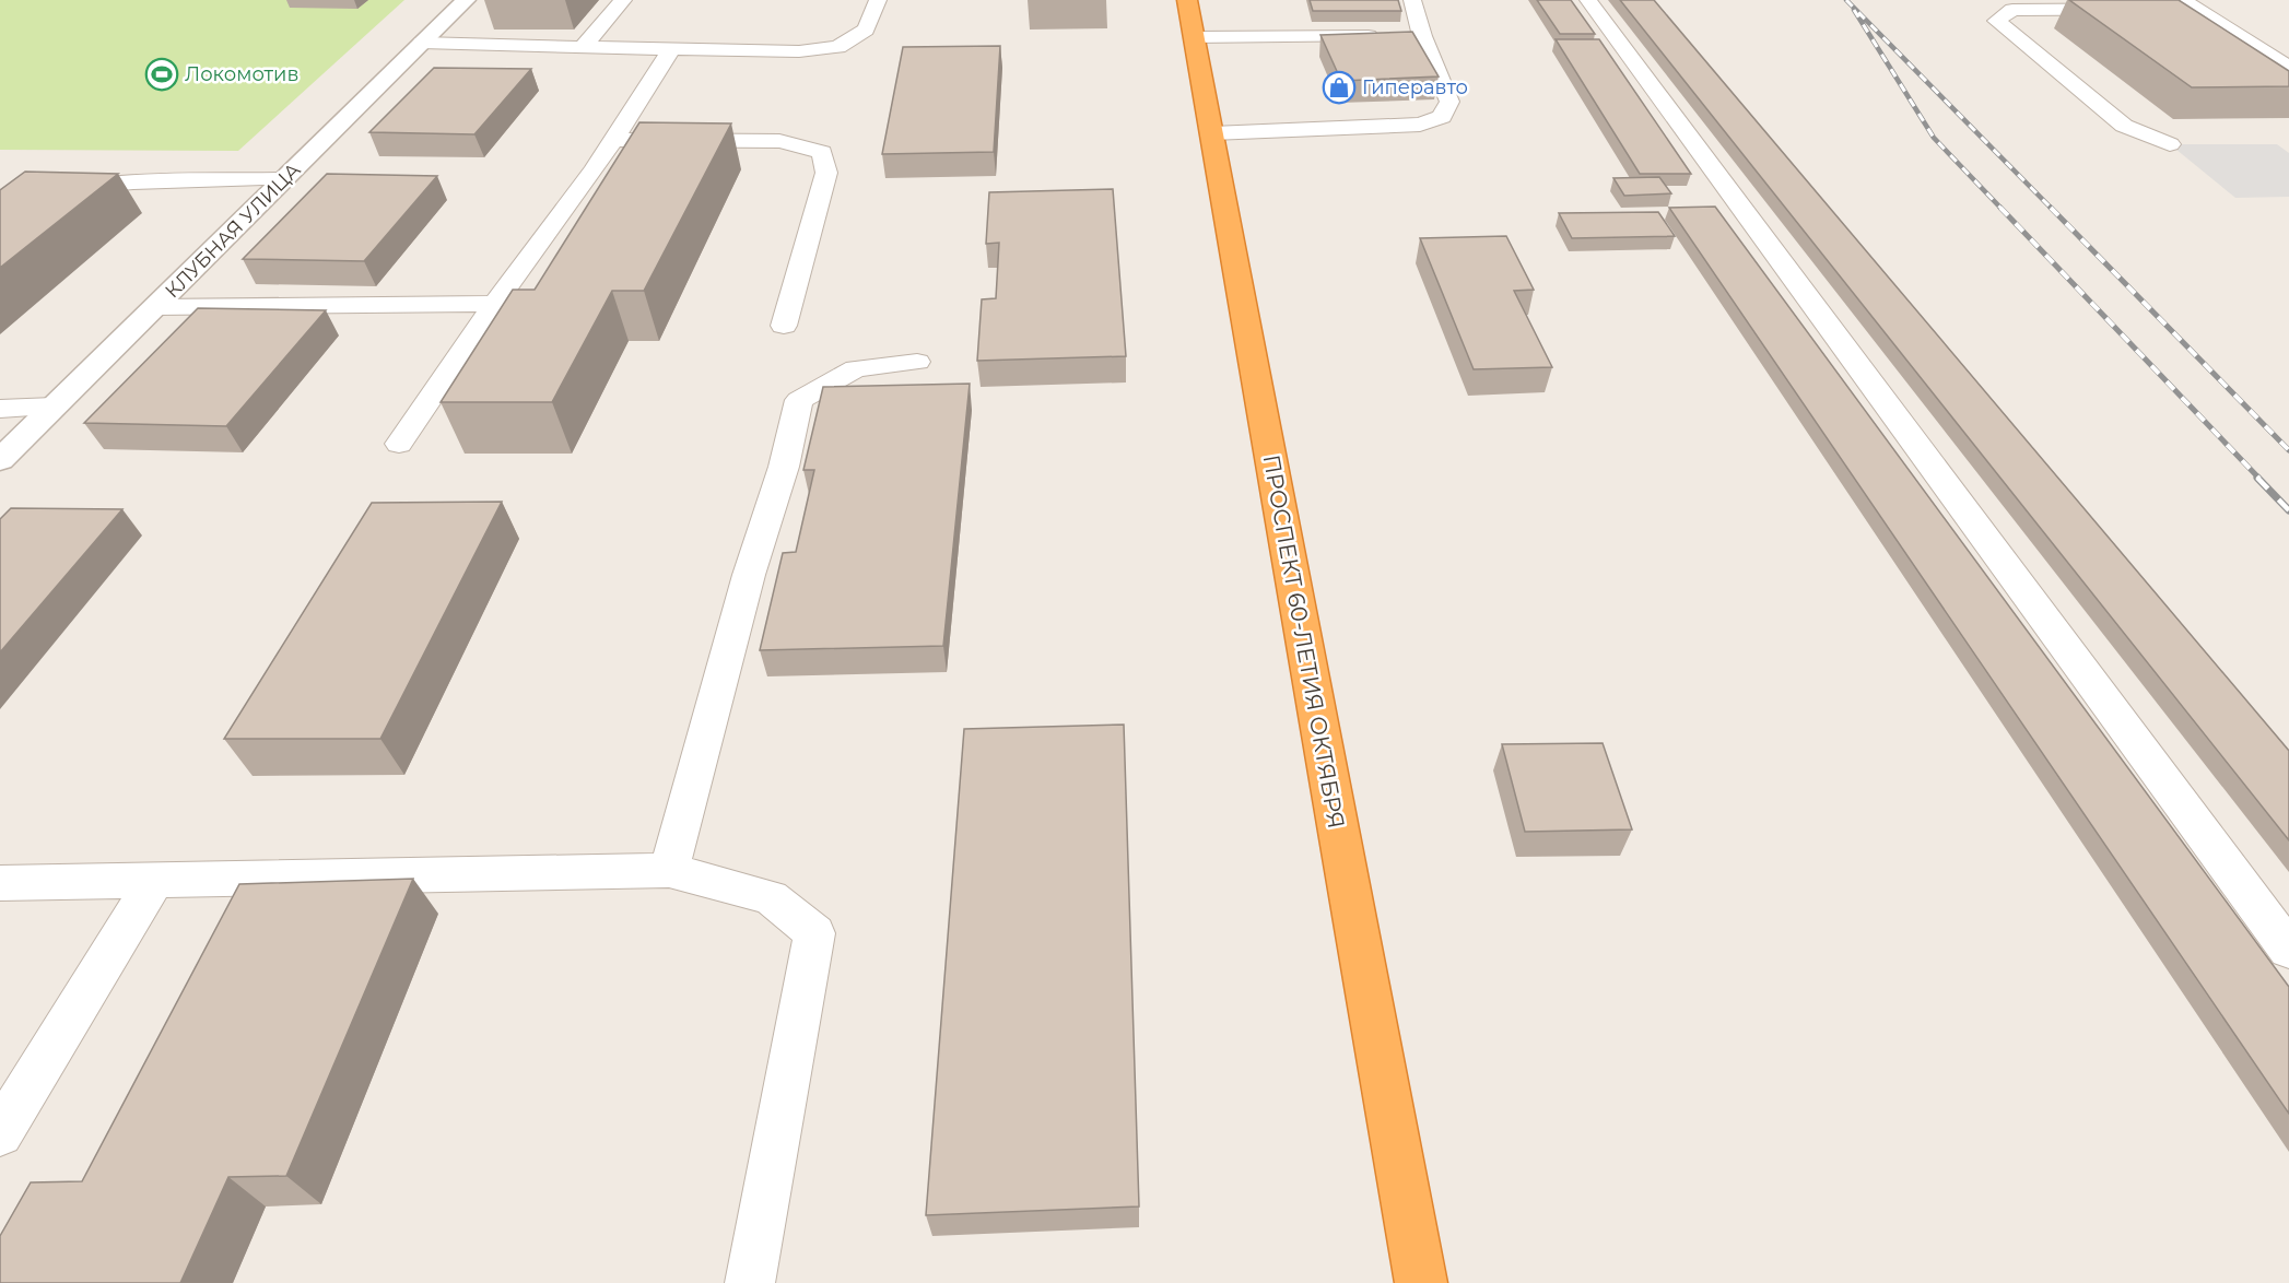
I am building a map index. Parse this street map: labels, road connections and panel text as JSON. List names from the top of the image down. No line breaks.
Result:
{"streets":{"highway":["ПРОСПЕКТ 60-ЛЕТИЯ ОКТЯБРЯ"],"street":["КЛУБНАЯ УЛИЦА"]},"places":{"sports":["Локомотив"],"shop":["Гиперавто"]}}
